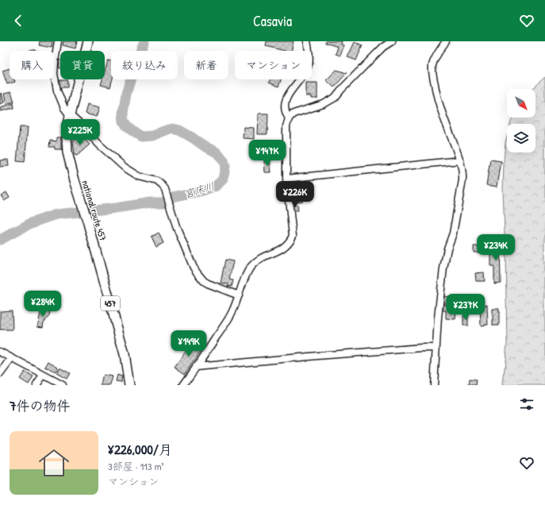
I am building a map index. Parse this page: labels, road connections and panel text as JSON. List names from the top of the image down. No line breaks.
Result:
{"streets":{"highway":["national route 457","457"]},"water":["宮床川"],"north":"bottom right","page":{"header":"Casavia","chip":["購入","賃貸","絞り込み","新着","マンション"],"price":["¥225K","¥147K","¥226K","¥234K","¥284K","¥237K","¥149K"],"heading":"7件の物件","list":[{"name":"¥226,000/月","note":"3部屋 · 113 m² · マンション"}]}}
